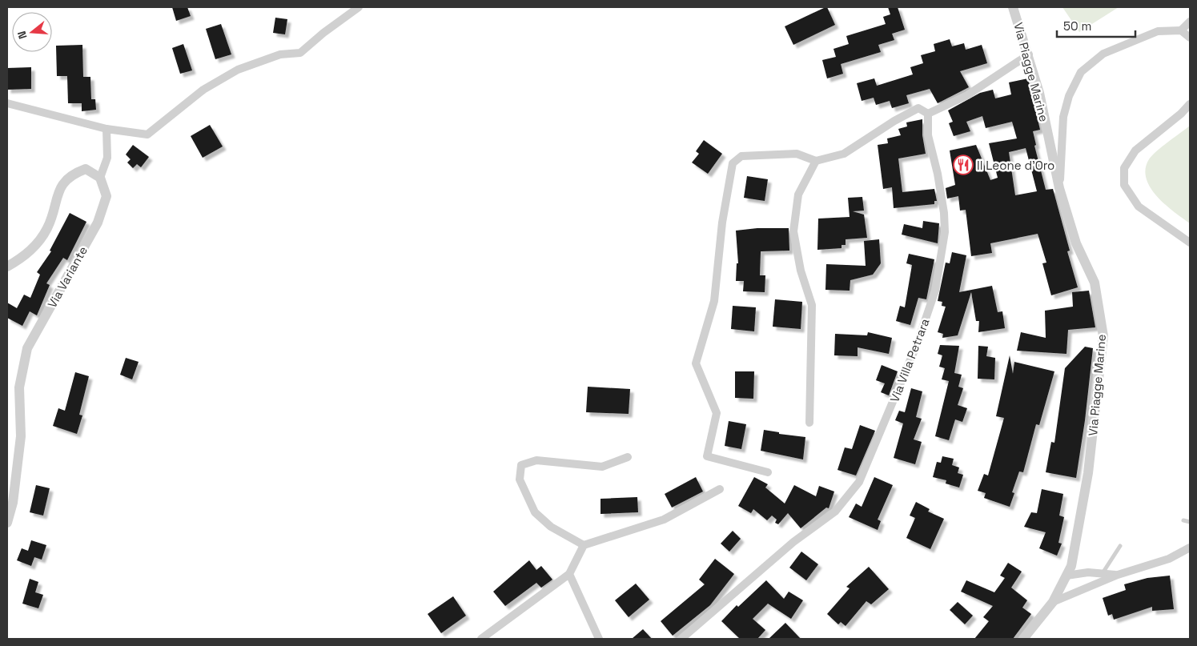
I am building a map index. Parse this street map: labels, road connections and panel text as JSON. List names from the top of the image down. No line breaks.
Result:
{"streets":{"street":["Via Piagge Marine","Via Variante","Via Villa Petrara"]},"places":{"restaurant":["Il Leone d'Oro"]},"scale_bar":"50 m","north":"left"}
